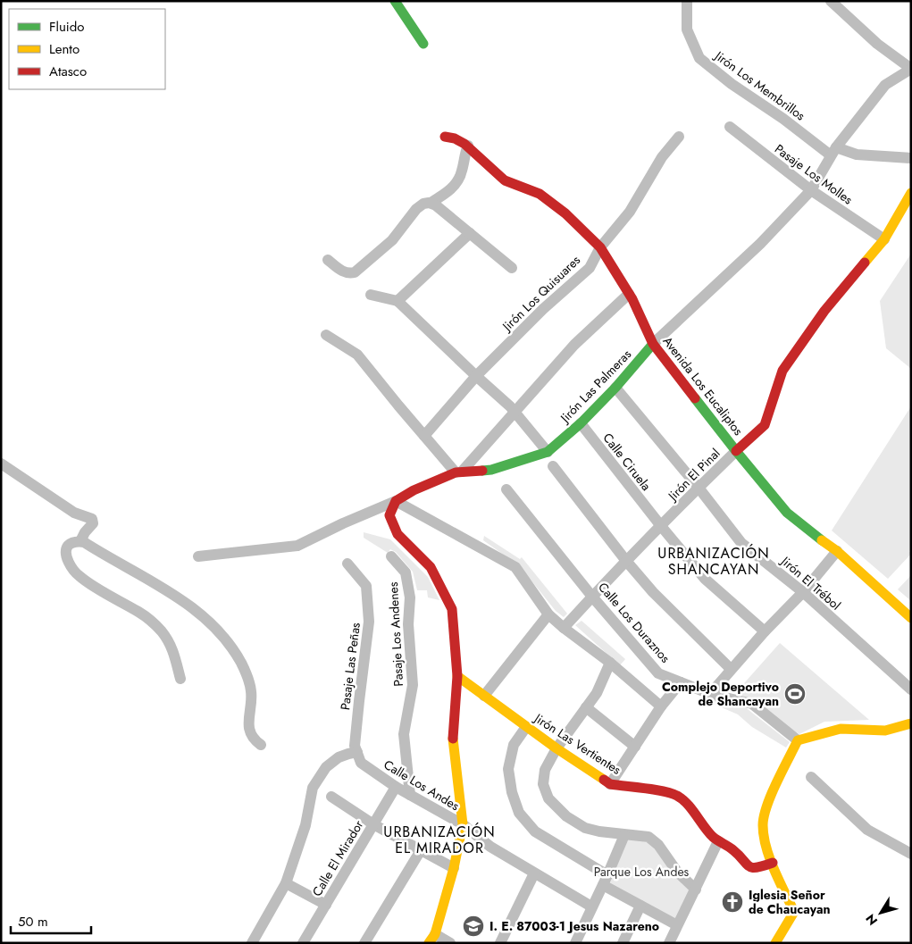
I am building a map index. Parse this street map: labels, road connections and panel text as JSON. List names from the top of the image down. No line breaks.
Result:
{"streets":{"main road":["Jirón Las Palmeras","Avenida Los Eucaliptos","Jirón El Pinal","Jirón Las Vertientes"],"street":["Jirón Los Membrillos","Pasaje Los Molles","Jirón Los Quisuares","Calle Ciruela","Jirón El Trébol","Calle Los Duraznos","Pasaje Los Andenes","Pasaje Las Peñas","Calle Los Andes","Calle El Mirador"]},"crossings":[["Jirón Los Membrillos","Jirón Las Palmeras"],["Pasaje Los Molles","Jirón Las Palmeras"],["Pasaje Los Molles","Jirón El Pinal"],["Jirón Los Quisuares","Avenida Los Eucaliptos"],["Jirón Las Palmeras","Avenida Los Eucaliptos"],["Jirón Las Palmeras","Calle Ciruela"],["Jirón Las Palmeras","Jirón El Trébol"],["Avenida Los Eucaliptos","Jirón El Pinal"],["Calle Ciruela","Jirón El Pinal"],["Jirón El Pinal","Jirón El Trébol"],["Jirón El Pinal","Calle Los Duraznos"],["Pasaje Los Andenes","Calle Los Andes"],["Pasaje Las Peñas","Calle Los Andes"],["Calle Los Andes","Calle El Mirador"]],"districts":["URBANIZACIÓN SHANCAYAN","URBANIZACIÓN EL MIRADOR"],"parks":["Parque Los Andes"],"places":{"sports":["Complejo Deportivo de Shancayan"],"church":["Iglesia Señor de Chaucayan"],"school or university":["I. E. 87003-1 Jesus Nazareno"]},"legend":["Fluido","Lento","Atasco"],"scale_bar":"50 m","north":"bottom left"}
